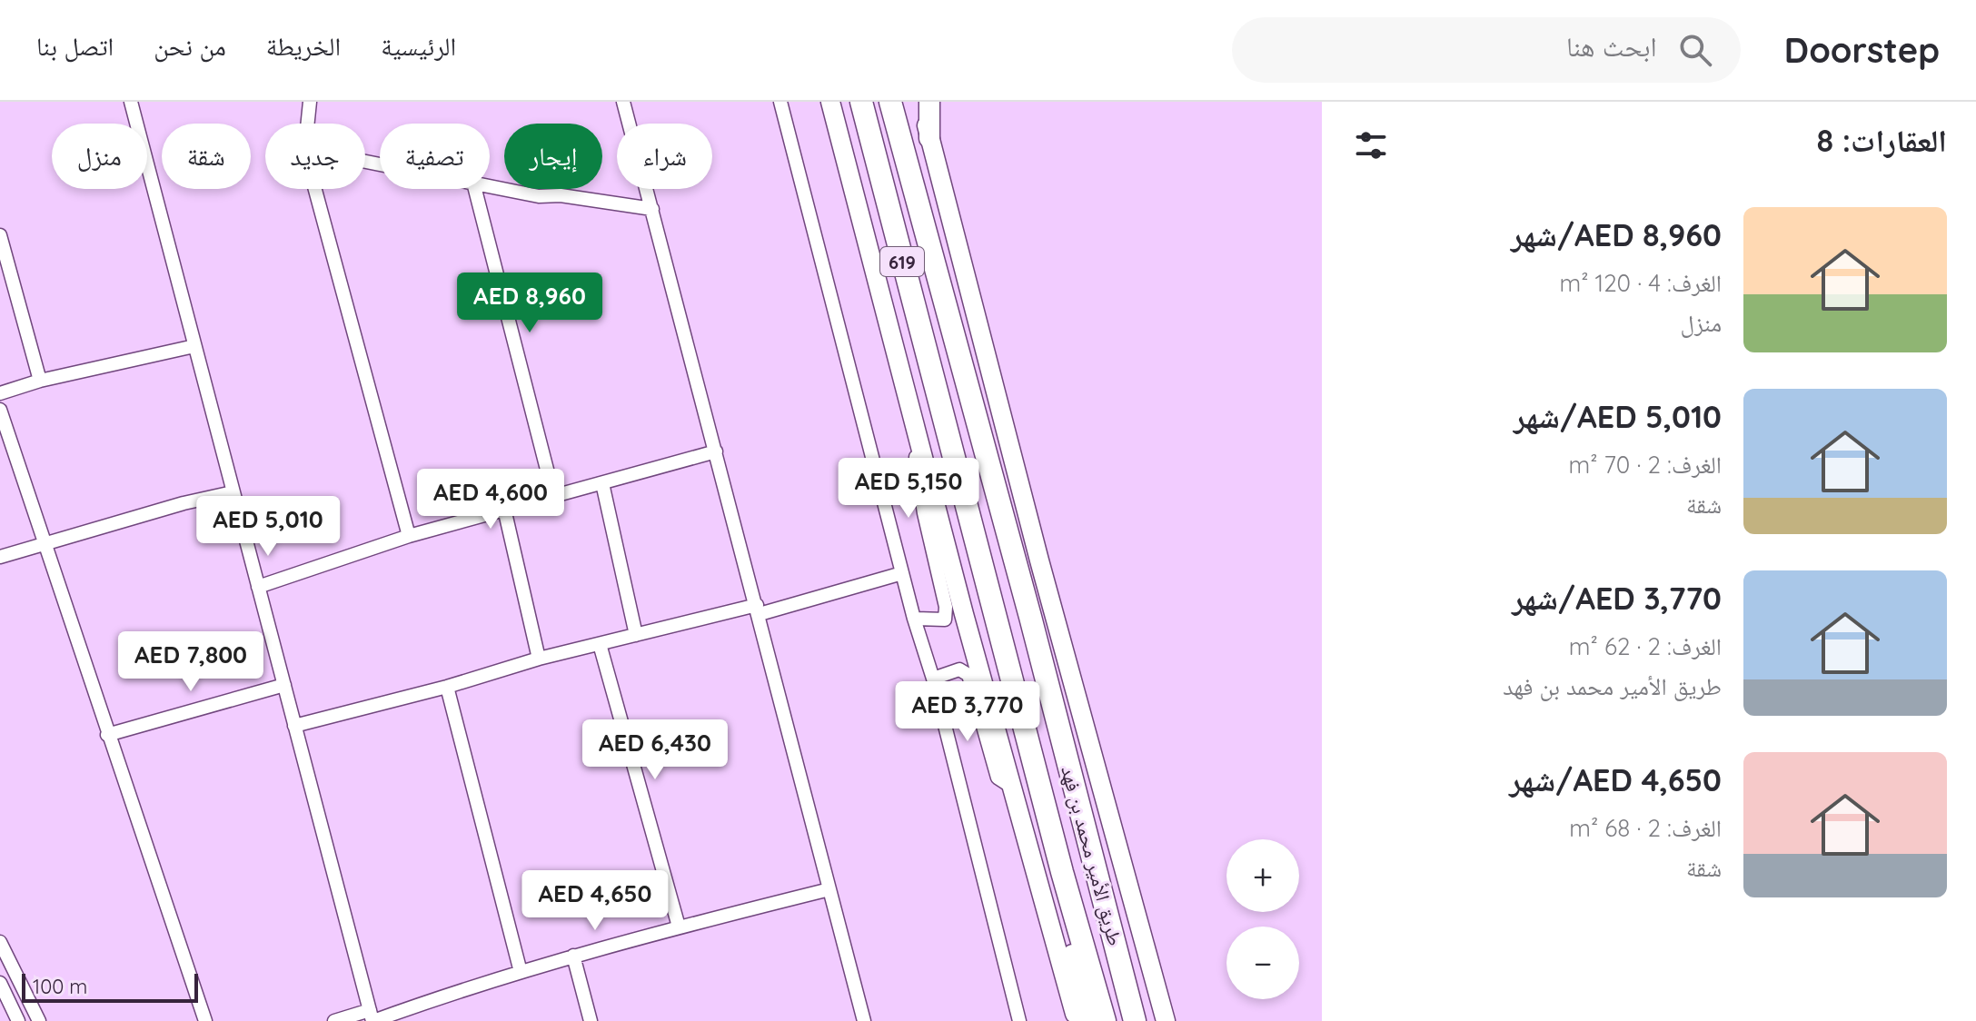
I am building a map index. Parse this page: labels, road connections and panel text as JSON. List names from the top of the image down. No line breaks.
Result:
{"streets":{"highway":["619","طريق الأمير محمد بن فهد"]},"scale_bar":"100 m","page":{"header":"Doorstep","search":"ابحث هنا","nav":["الرئيسية","الخريطة","من نحن","اتصل بنا"],"heading":"العقارات: 8","chip":["شراء","إيجار","تصفية","جديد","شقة","منزل"],"list":[{"name":"AED 8,960/شهر","note":"الغرف: 4 · 120 m² · منزل"},{"name":"AED 5,010/شهر","note":"الغرف: 2 · 70 m² · شقة"},{"name":"AED 3,770/شهر","note":"الغرف: 2 · 62 m² · طريق الأمير محمد بن فهد"},{"name":"AED 4,650/شهر","note":"الغرف: 2 · 68 m² · شقة"}],"price":["AED 8,960","AED 5,150","AED 4,600","AED 5,010","AED 7,800","AED 3,770","AED 6,430","AED 4,650"],"map_buttons":["+","−"],"scale":"100 m"}}
